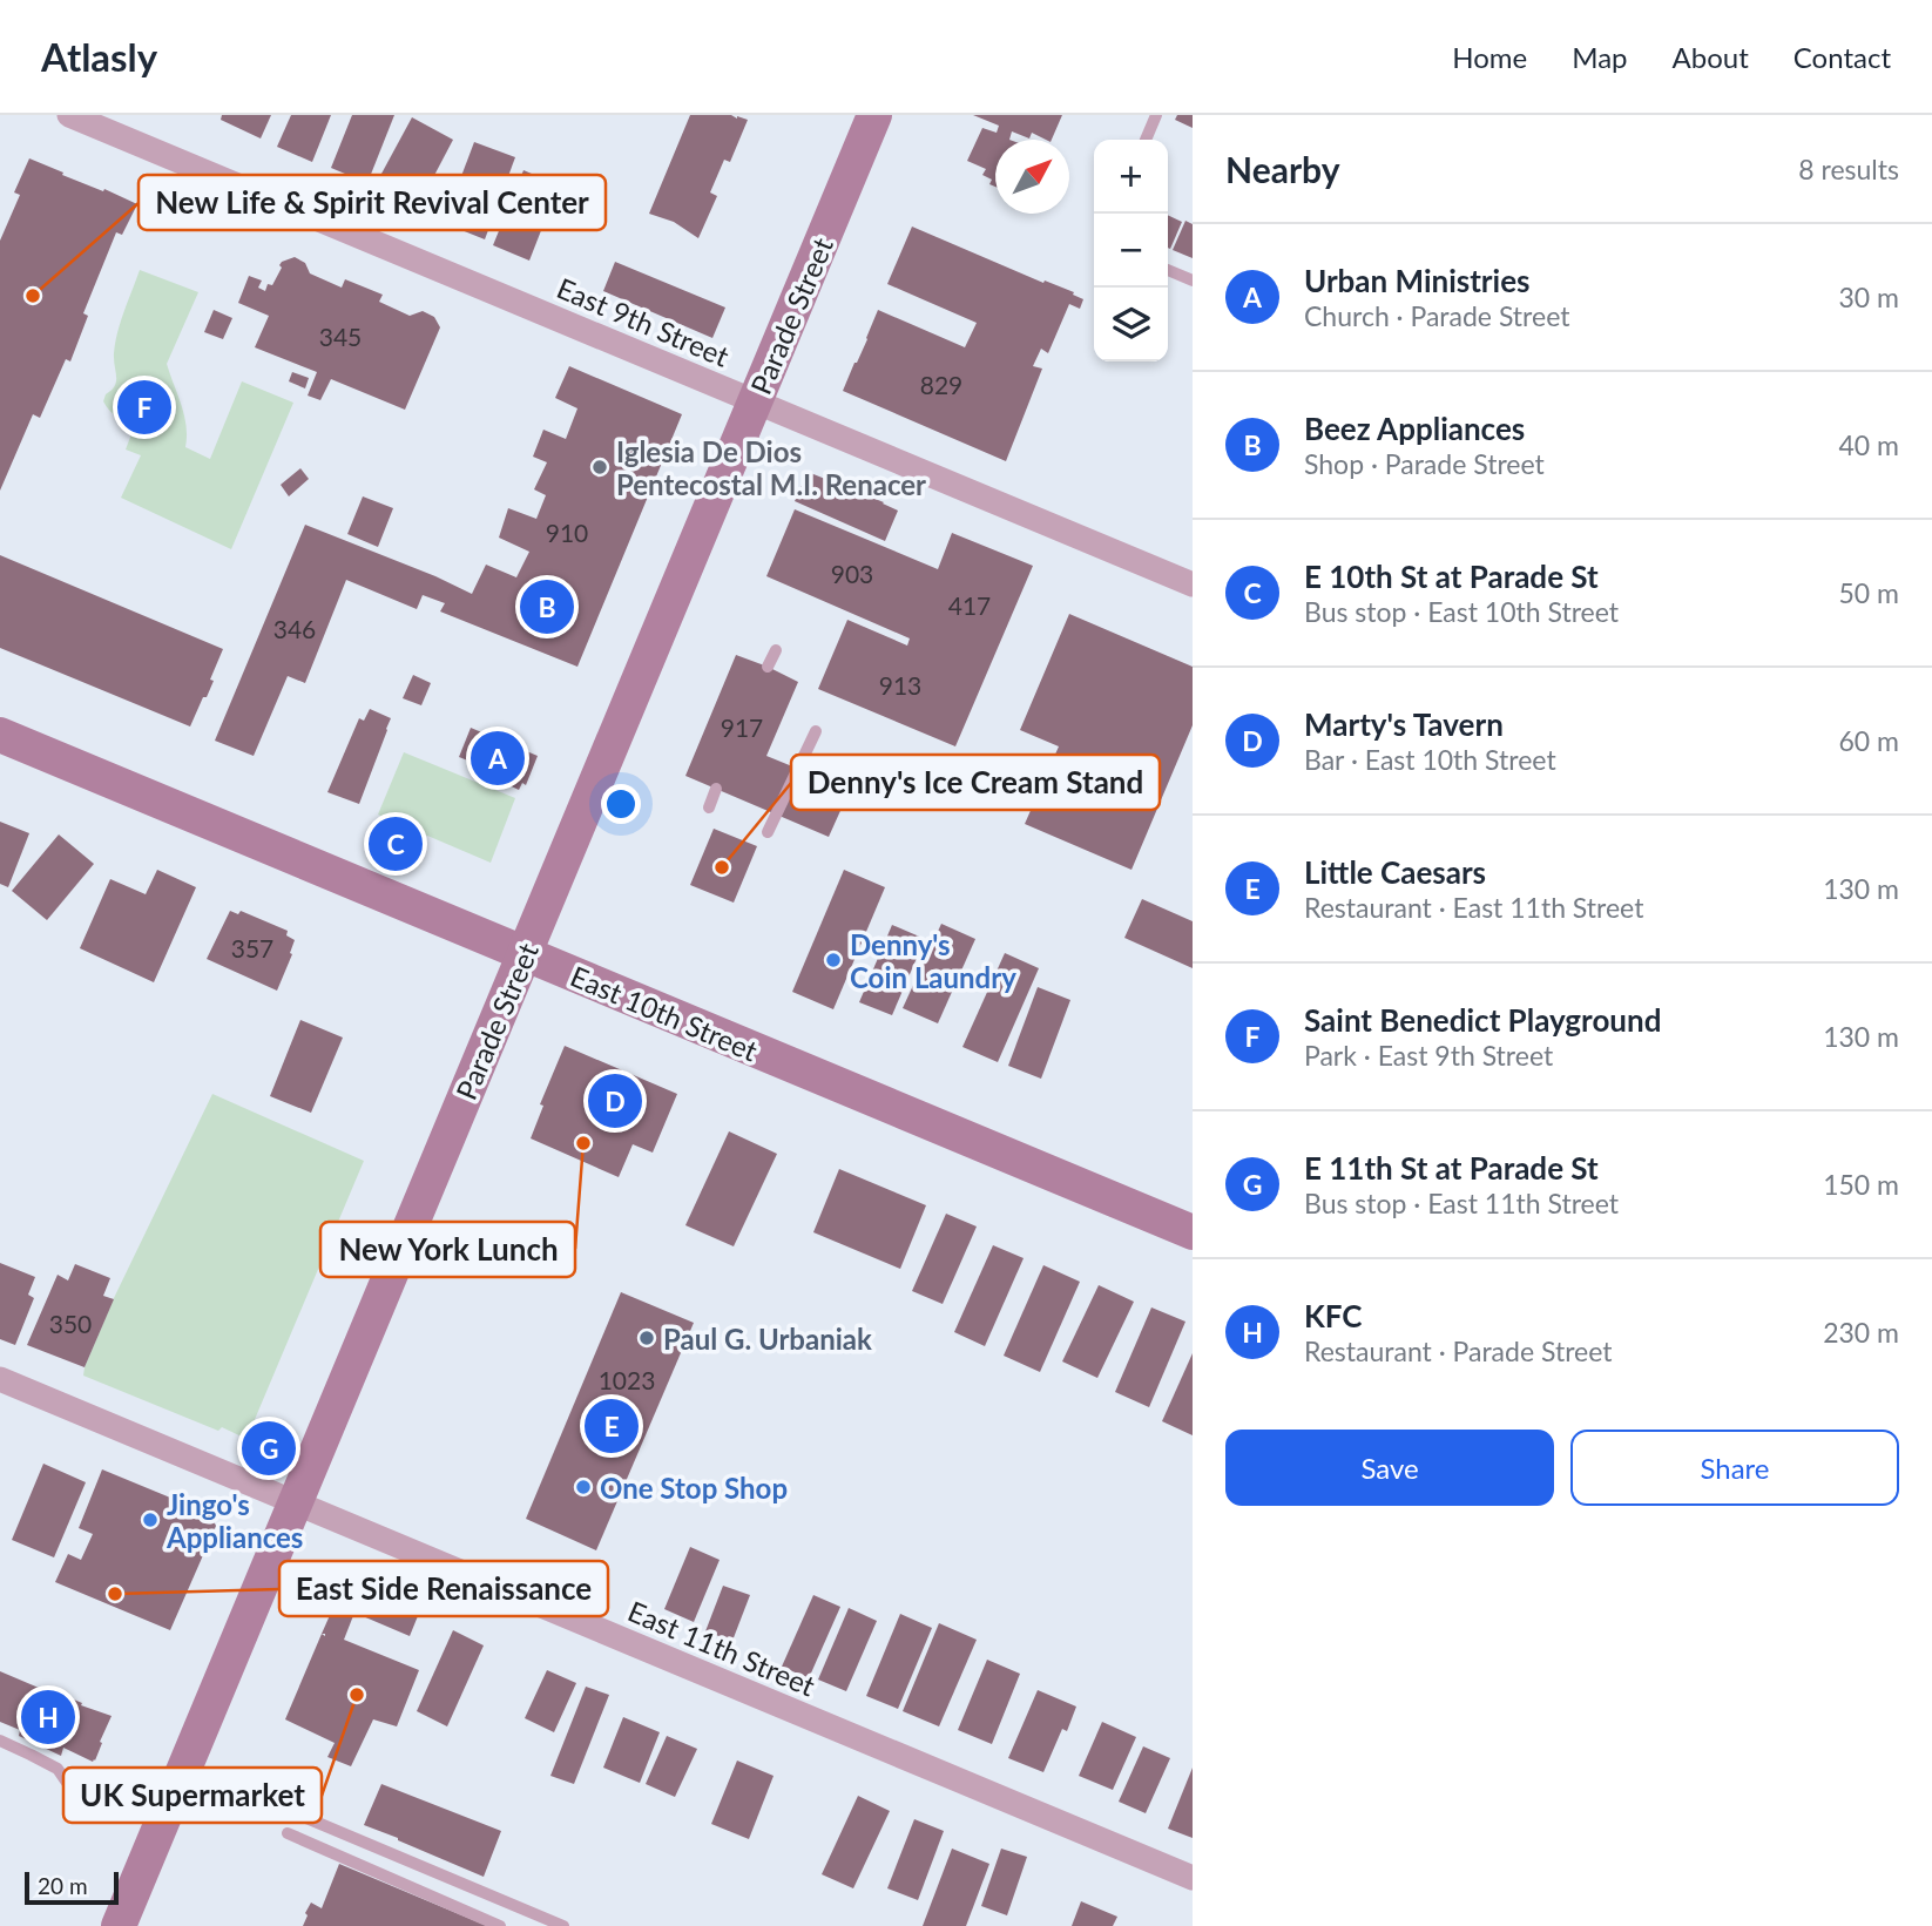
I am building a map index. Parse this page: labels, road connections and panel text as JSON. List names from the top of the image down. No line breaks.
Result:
{"streets":{"main road":["Parade Street","East 10th Street"],"street":["East 9th Street","East 11th Street"]},"crossings":[["Parade Street","East 9th Street"],["Parade Street","East 10th Street"],["Parade Street","East 11th Street"]],"places":["New Life & Spirit Revival Center","Iglesia De Dios Pentecostal M.I. Renacer","Denny's Ice Cream Stand","Denny's Coin Laundry","New York Lunch","Paul G. Urbaniak","One Stop Shop","Jingo's Appliances","East Side Renaissance","UK Supermarket"],"house_numbers":["345","829","910","903","417","346","913","917","357","350","1023"],"scale_bar":"20 m","north":"top right","page":{"header":"Atlasly","nav":["Home","Map","About","Contact"],"heading":["Nearby","8 results"],"map_buttons":["+","−"],"list":[{"mark":"A","name":"Urban Ministries","note":"Church · Parade Street","value":"30 m"},{"mark":"B","name":"Beez Appliances","note":"Shop · Parade Street","value":"40 m"},{"mark":"C","name":"E 10th St at Parade St","note":"Bus stop · East 10th Street","value":"50 m"},{"mark":"D","name":"Marty's Tavern","note":"Bar · East 10th Street","value":"60 m"},{"mark":"E","name":"Little Caesars","note":"Restaurant · East 11th Street","value":"130 m"},{"mark":"F","name":"Saint Benedict Playground","note":"Park · East 9th Street","value":"130 m"},{"mark":"G","name":"E 11th St at Parade St","note":"Bus stop · East 11th Street","value":"150 m"},{"mark":"H","name":"KFC","note":"Restaurant · Parade Street","value":"230 m"}],"pins":["F","B","A","C","D","E","G","H"],"buttons":["Save","Share"],"scale":"20 m"}}
